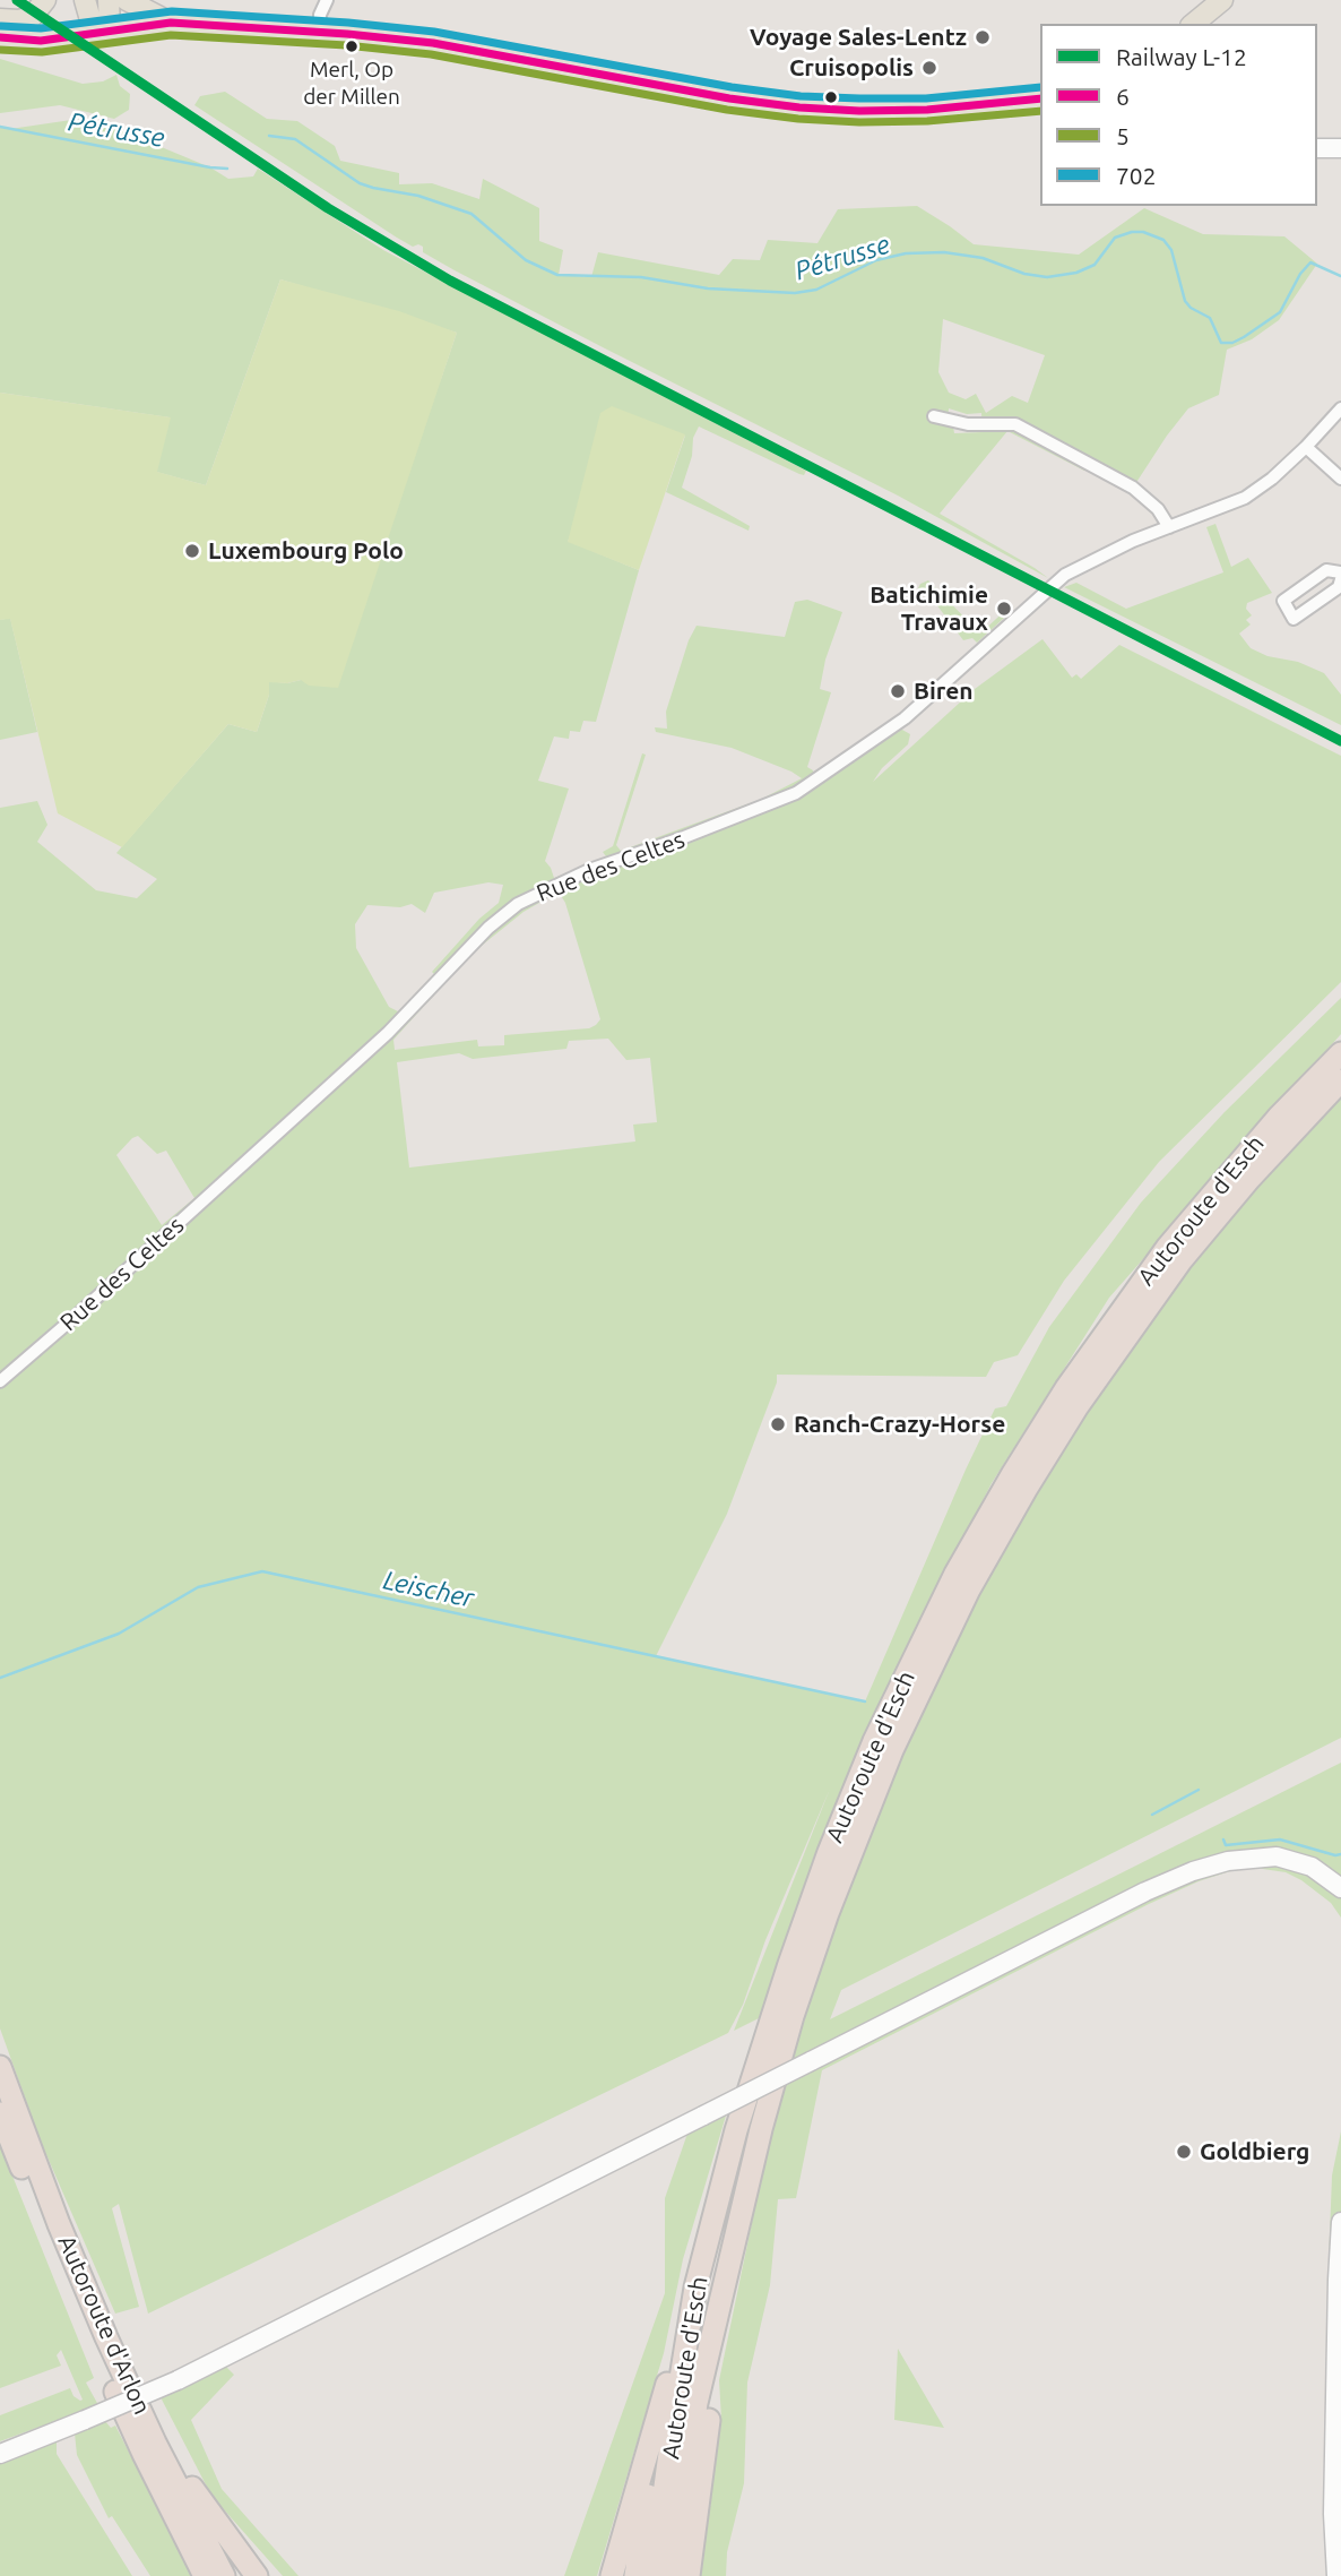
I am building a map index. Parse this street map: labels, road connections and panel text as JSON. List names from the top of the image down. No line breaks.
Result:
{"streets":{"highway":["Autoroute d'Esch","Autoroute d'Arlon"],"street":["Rue des Celtes"]},"water":["Pétrusse","Leischer"],"places":["Voyage Sales-Lentz","Merl, Op der Millen","Cruisopolis","Luxembourg Polo","Batichimie Travaux","Biren","Ranch-Crazy-Horse","Goldbierg"],"lines":["rail line L-12","transit line 702","transit line 6","transit line 5"],"legend":["Railway L-12","6","5","702"]}
